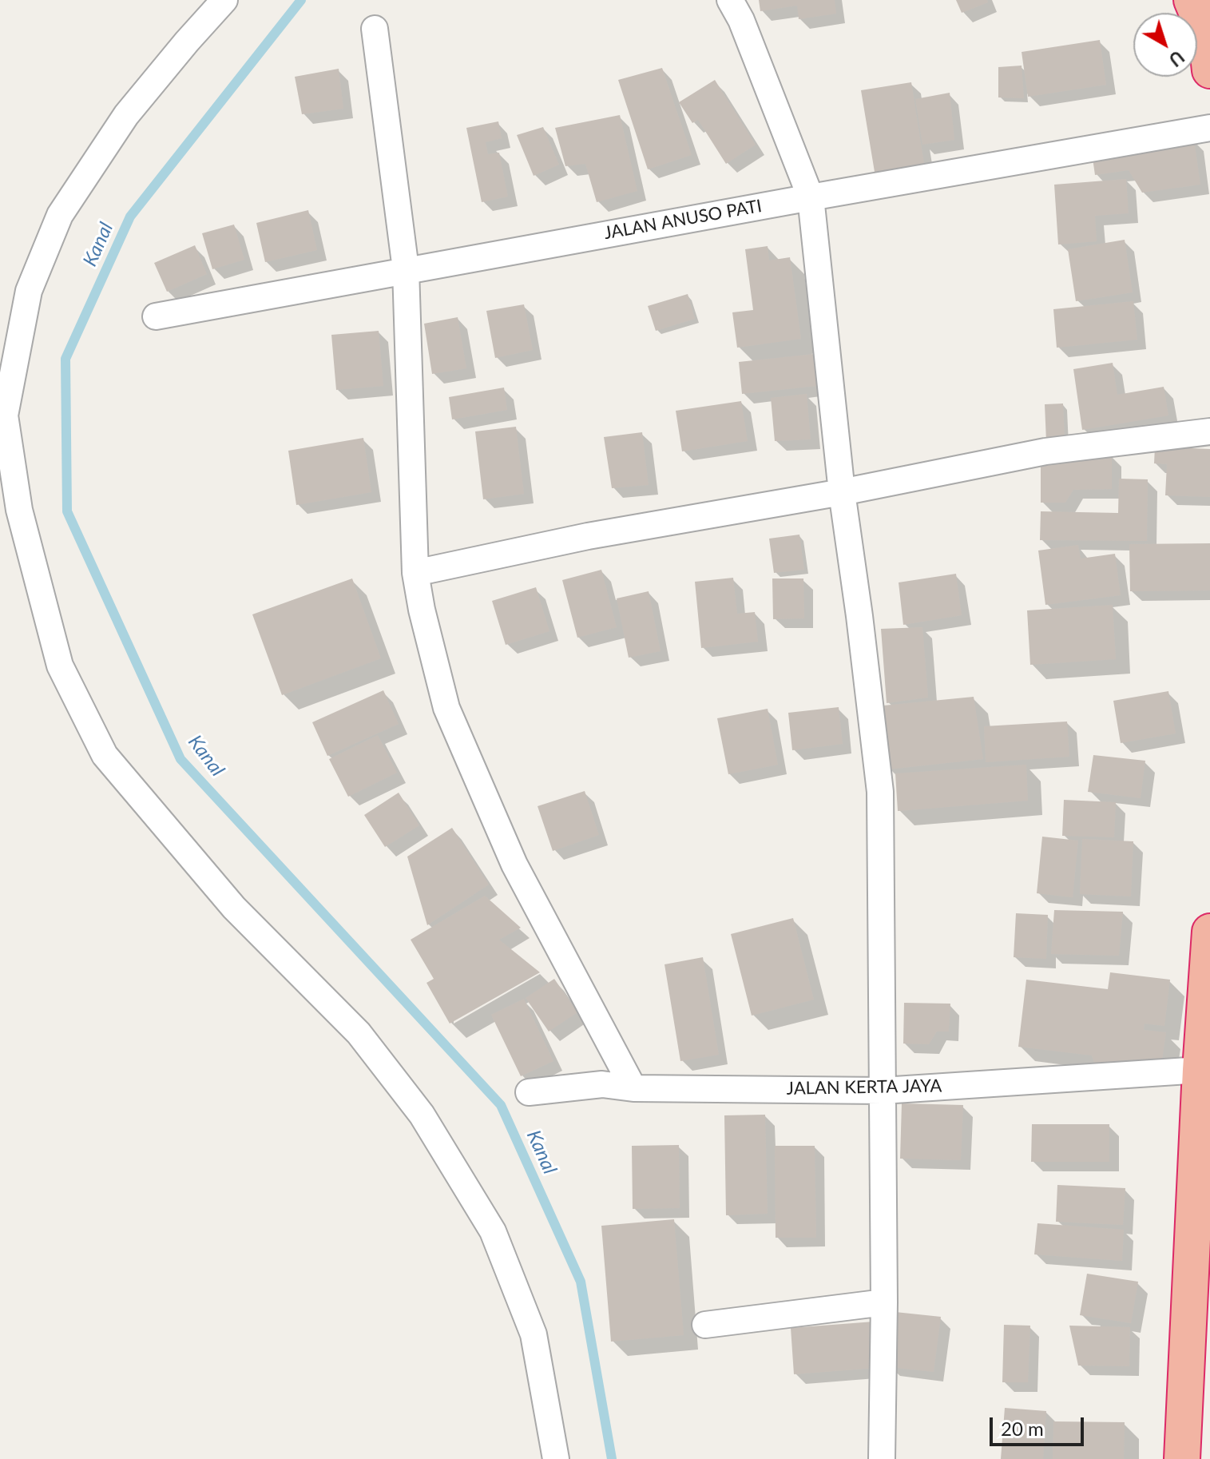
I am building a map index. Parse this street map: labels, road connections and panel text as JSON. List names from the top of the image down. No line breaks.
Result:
{"streets":{"street":["JALAN ANUSO PATI","JALAN KERTA JAYA"]},"water":["Kanal"],"scale_bar":"20 m","north":"bottom right"}
